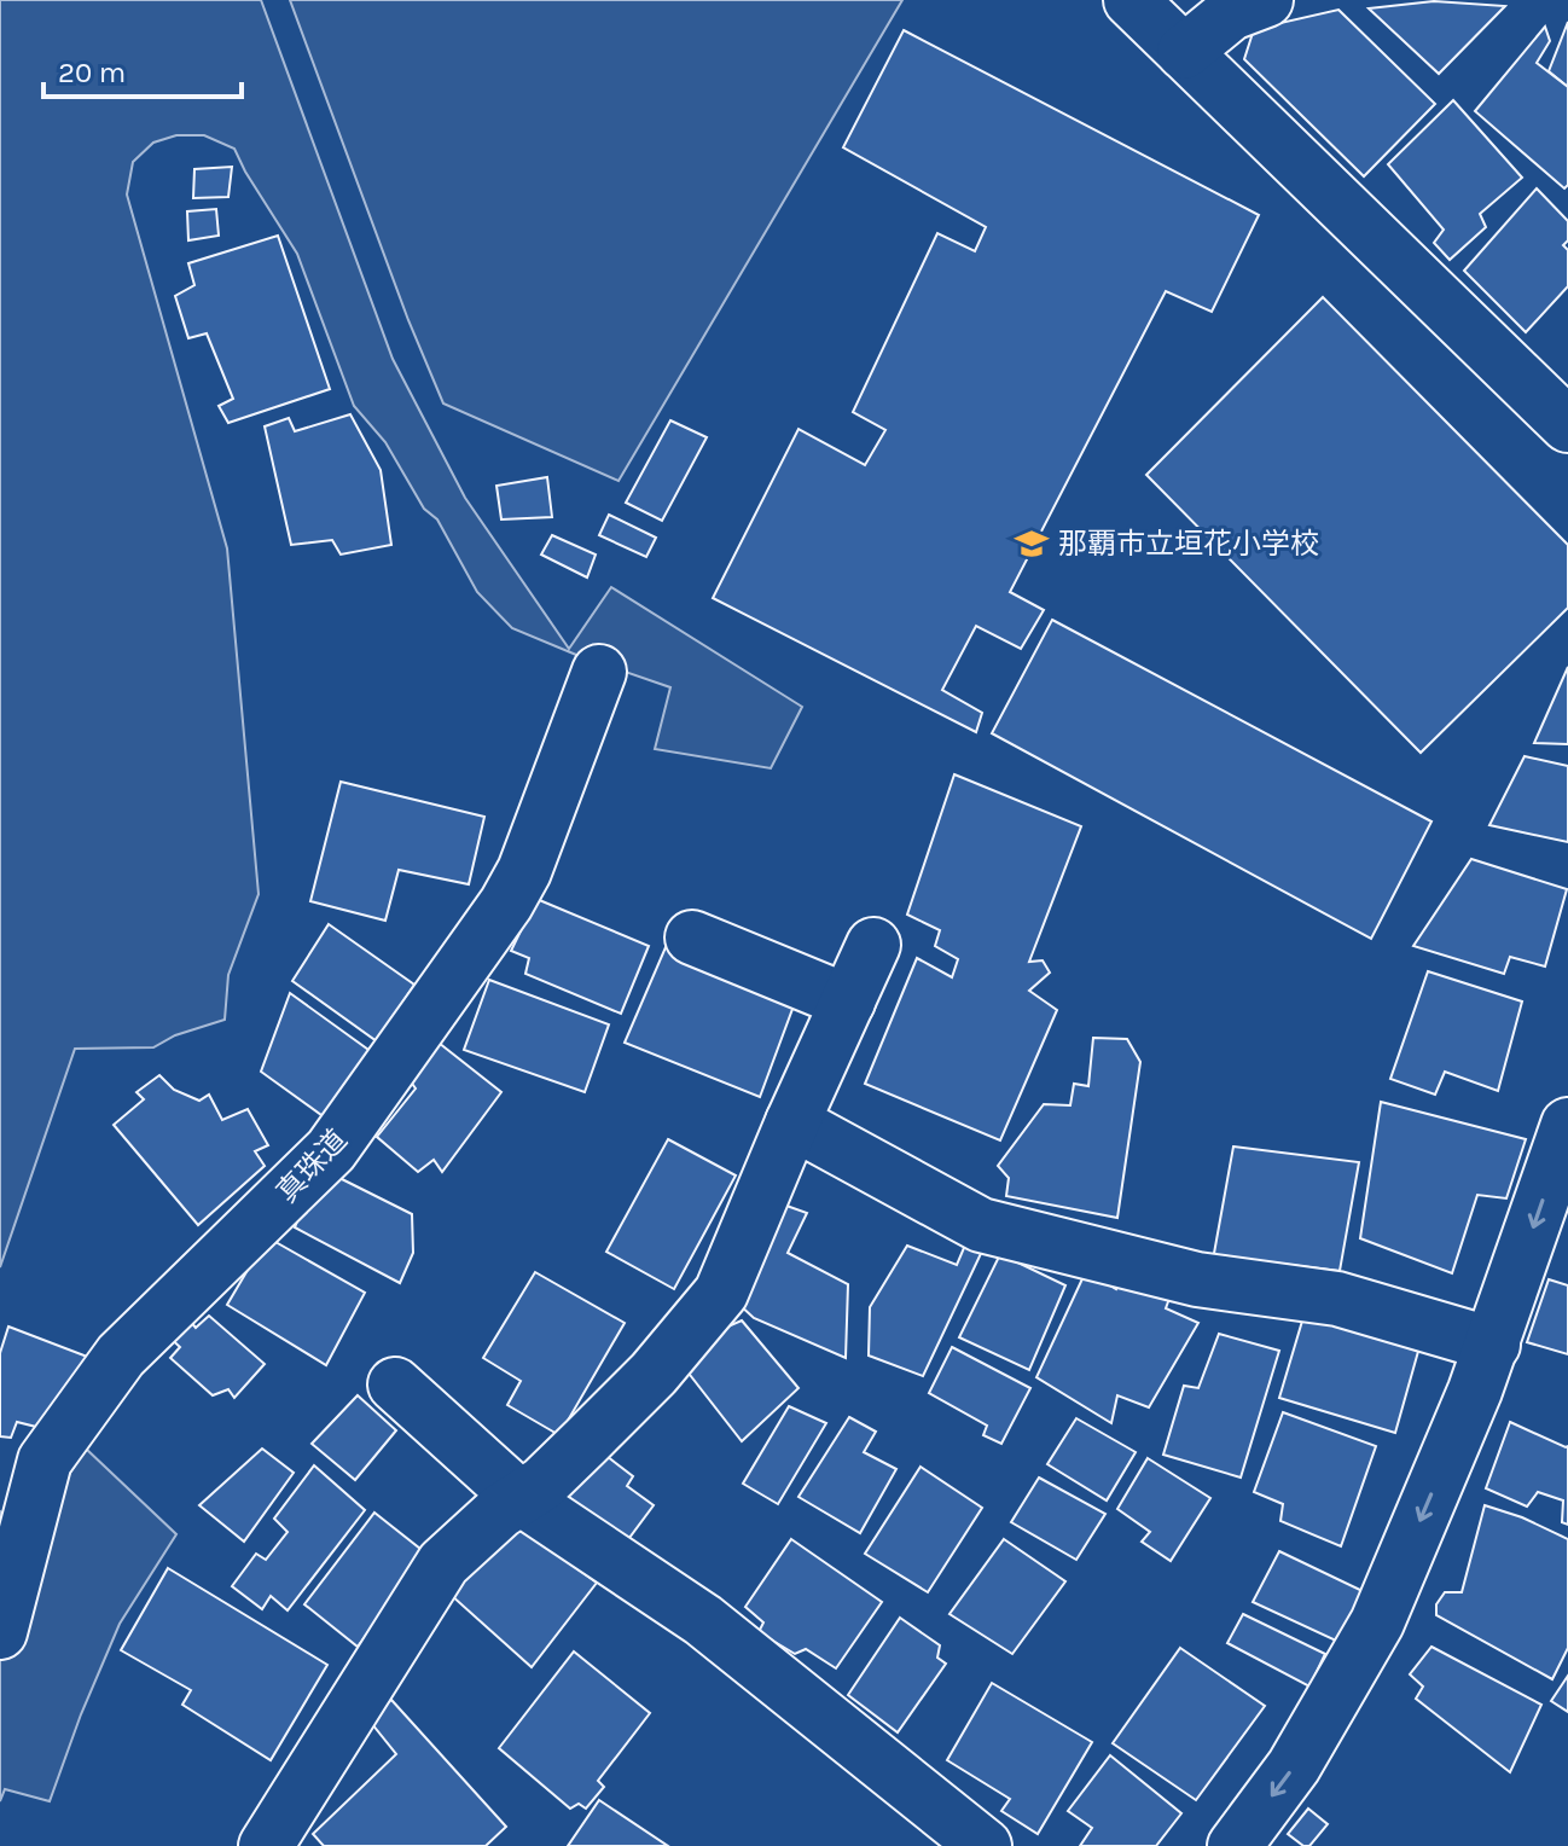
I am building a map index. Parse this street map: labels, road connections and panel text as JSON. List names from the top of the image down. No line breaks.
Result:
{"streets":{"street":["真珠道"]},"places":{"school or university":["那覇市立垣花小学校"]},"scale_bar":"20 m"}
